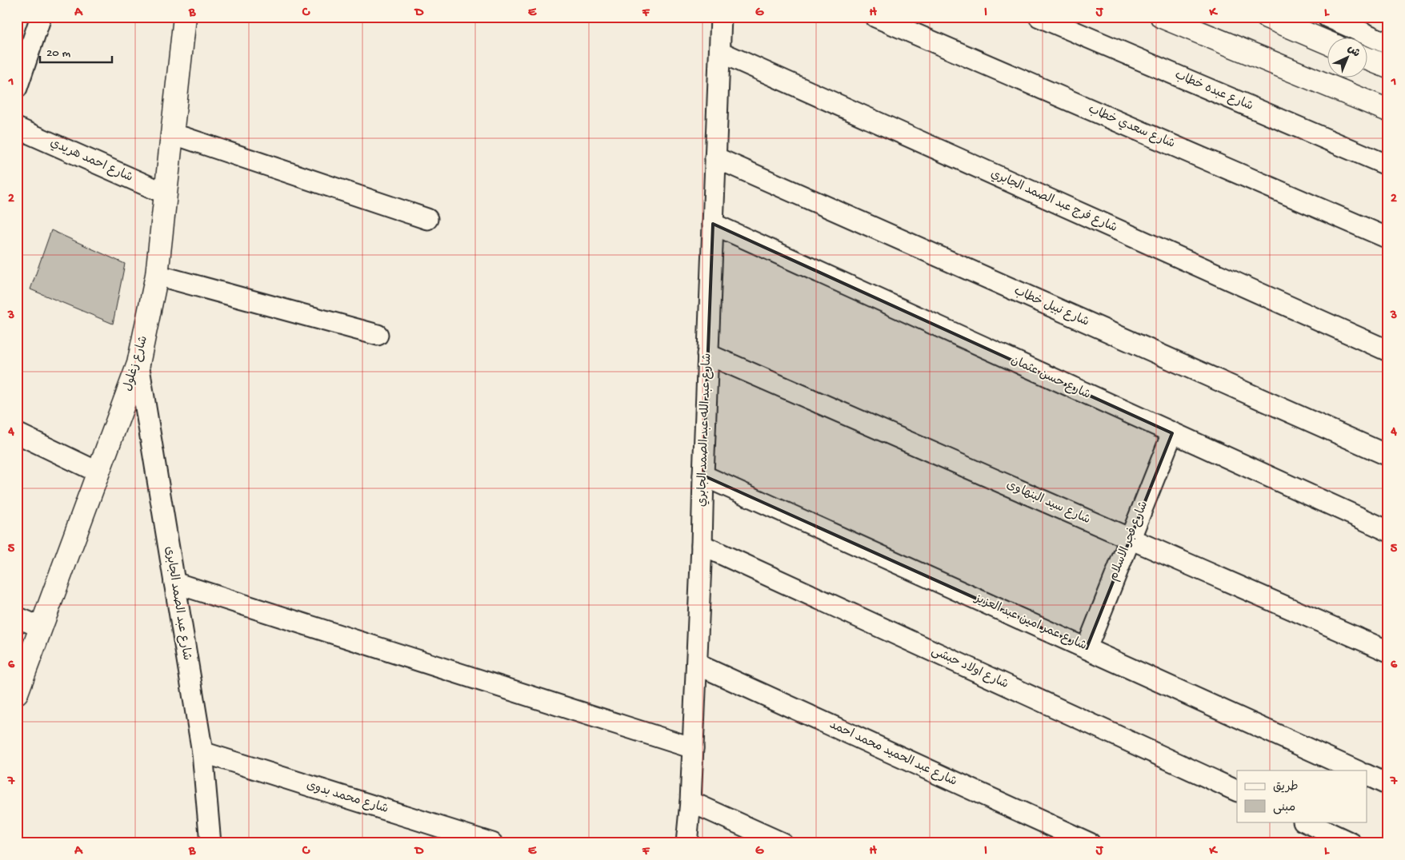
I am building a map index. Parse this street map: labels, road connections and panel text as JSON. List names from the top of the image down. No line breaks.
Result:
{"streets":{"street":["شارع عبده خطاب","شارع سعدي خطاب","شارع احمد هريدي","شارع فرج عبد الصمد الجابري","شارع نبيل خطاب","شارع زغلول","شارع حسن عثمان","شارع عبد الله عبد الصمد الجابري","شارع سيد البنهاوى","شارع فجر الاسلام","شارع عبد الصمد الجابرى","شارع عمر امين عبد العزيز","شارع اولاد حبشى","شارع عبد الحميد محمد احمد","شارع محمد بدوى"]},"crossings":[["شارع احمد هريدي","شارع زغلول"],["شارع فرج عبد الصمد الجابري","شارع عبد الله عبد الصمد الجابري"],["شارع نبيل خطاب","شارع عبد الله عبد الصمد الجابري"],["شارع زغلول","شارع عبد الصمد الجابرى"],["شارع حسن عثمان","شارع عبد الله عبد الصمد الجابري"],["شارع حسن عثمان","شارع فجر الاسلام"],["شارع عبد الله عبد الصمد الجابري","شارع سيد البنهاوى"],["شارع عبد الله عبد الصمد الجابري","شارع عمر امين عبد العزيز"],["شارع عبد الله عبد الصمد الجابري","شارع اولاد حبشى"],["شارع عبد الله عبد الصمد الجابري","شارع عبد الحميد محمد احمد"],["شارع سيد البنهاوى","شارع فجر الاسلام"],["شارع فجر الاسلام","شارع عمر امين عبد العزيز"],["شارع عبد الصمد الجابرى","شارع محمد بدوى"]],"legend":["طريق","مبنى"],"scale_bar":"20 m","north":"top right","grid":{"columns":["A","B","C","D","E","F","G","H","I","J","K","L"],"rows":["1","2","3","4","5","6","7"]}}
